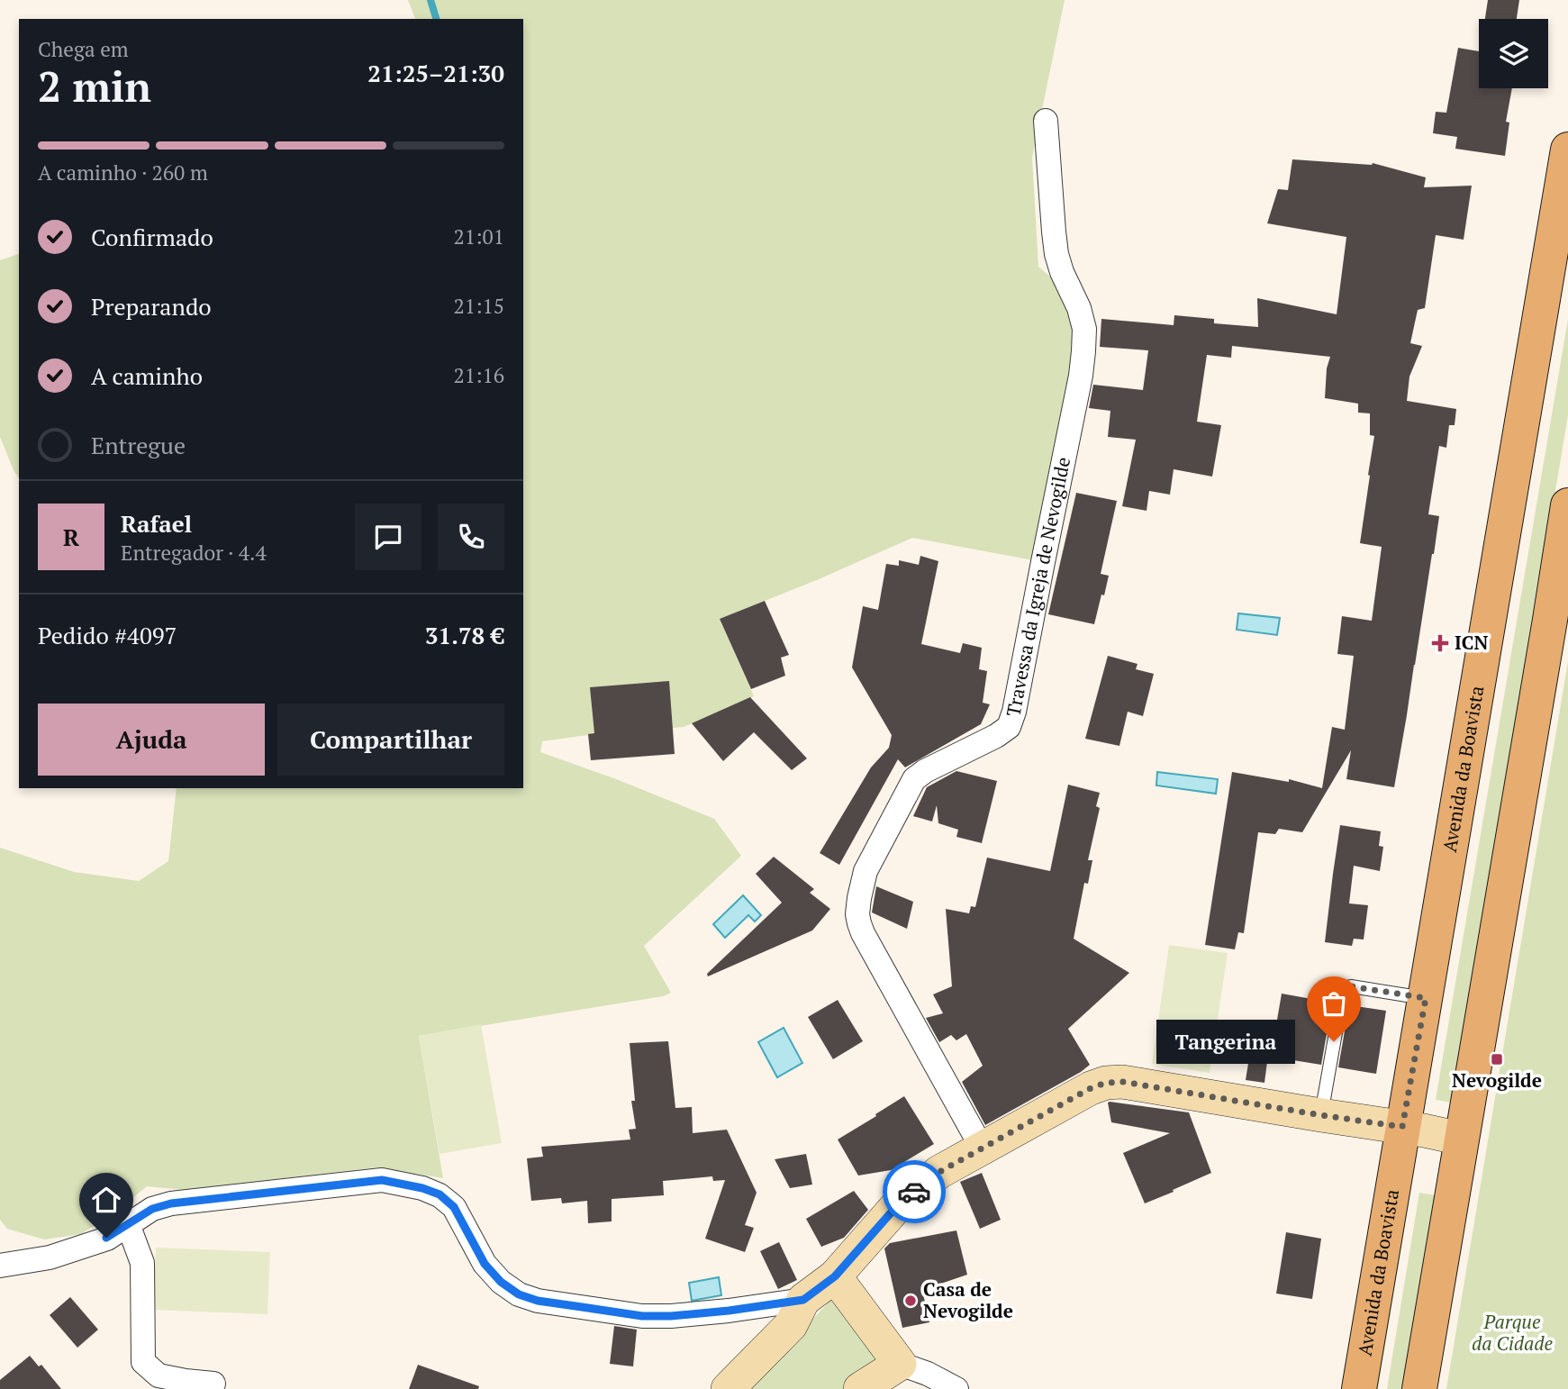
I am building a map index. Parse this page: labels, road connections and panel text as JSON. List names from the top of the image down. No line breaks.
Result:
{"streets":{"main road":["Avenida da Boavista"],"street":["Travessa da Igreja de Nevogilde"]},"parks":["Parque da Cidade"],"places":{"health":["ICN"],"other":["Tangerina","Casa de Nevogilde"],"transit":["Nevogilde"]},"page":{"heading":["2 min","Chega em","21:25–21:30"],"panel":["Rafael","Entregador · 4.4","Pedido #4097","31.78 €"],"bar":"A caminho · 260 m","list":[["Confirmado","21:01"],["Preparando","21:15"],["A caminho","21:16"],"Entregue"],"round":"R","buttons":["Ajuda","Compartilhar"],"bubble":"Tangerina"}}
